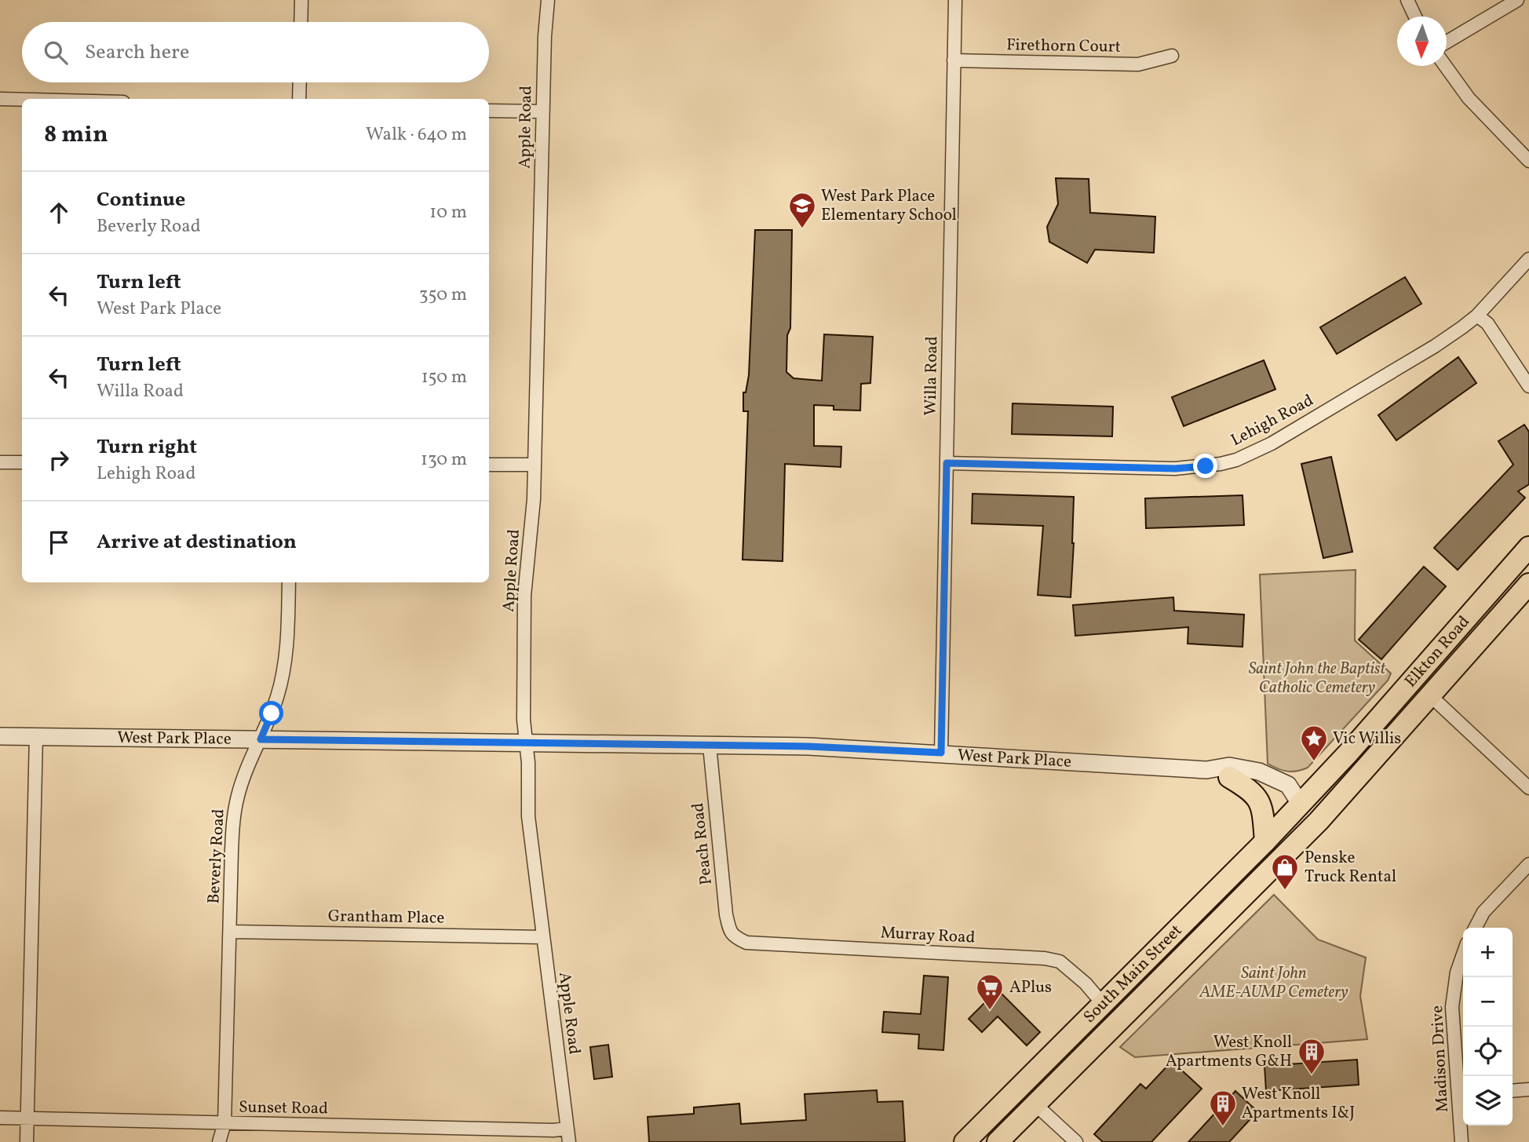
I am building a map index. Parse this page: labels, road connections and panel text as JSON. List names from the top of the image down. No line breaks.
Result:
{"streets":{"main road":["Elkton Road","South Main Street"],"street":["Firethorn Court","Apple Road","Willa Road","Lehigh Road","West Park Place","Peach Road","Beverly Road","Grantham Place","Murray Road","Madison Drive","Sunset Road"]},"crossings":[["Firethorn Court","Willa Road"],["Apple Road","West Park Place"],["Apple Road","Grantham Place"],["Apple Road","Sunset Road"],["Willa Road","Lehigh Road"],["Willa Road","West Park Place"],["Elkton Road","West Park Place"],["Elkton Road","South Main Street"],["West Park Place","Peach Road"],["West Park Place","Beverly Road"],["West Park Place","South Main Street"],["Peach Road","Murray Road"],["Beverly Road","Grantham Place"],["Beverly Road","Sunset Road"],["Murray Road","South Main Street"]],"parks":["Saint John the Baptist Catholic Cemetery","Saint John AME-AUMP Cemetery"],"places":{"school or university":["West Park Place Elementary School"],"place":["Vic Willis"],"shop":["Penske Truck Rental"],"supermarket":["APlus"],"building":["West Knoll Apartments G&H","West Knoll Apartments I&J"]},"north":"bottom","page":{"search":"Search here","heading":["8 min","Walk · 640 m"],"list":[["Continue","Beverly Road","10 m"],["Turn left","West Park Place","350 m"],["Turn left","Willa Road","150 m"],["Turn right","Lehigh Road","130 m"],"Arrive at destination"],"map_buttons":["+","−"]}}
